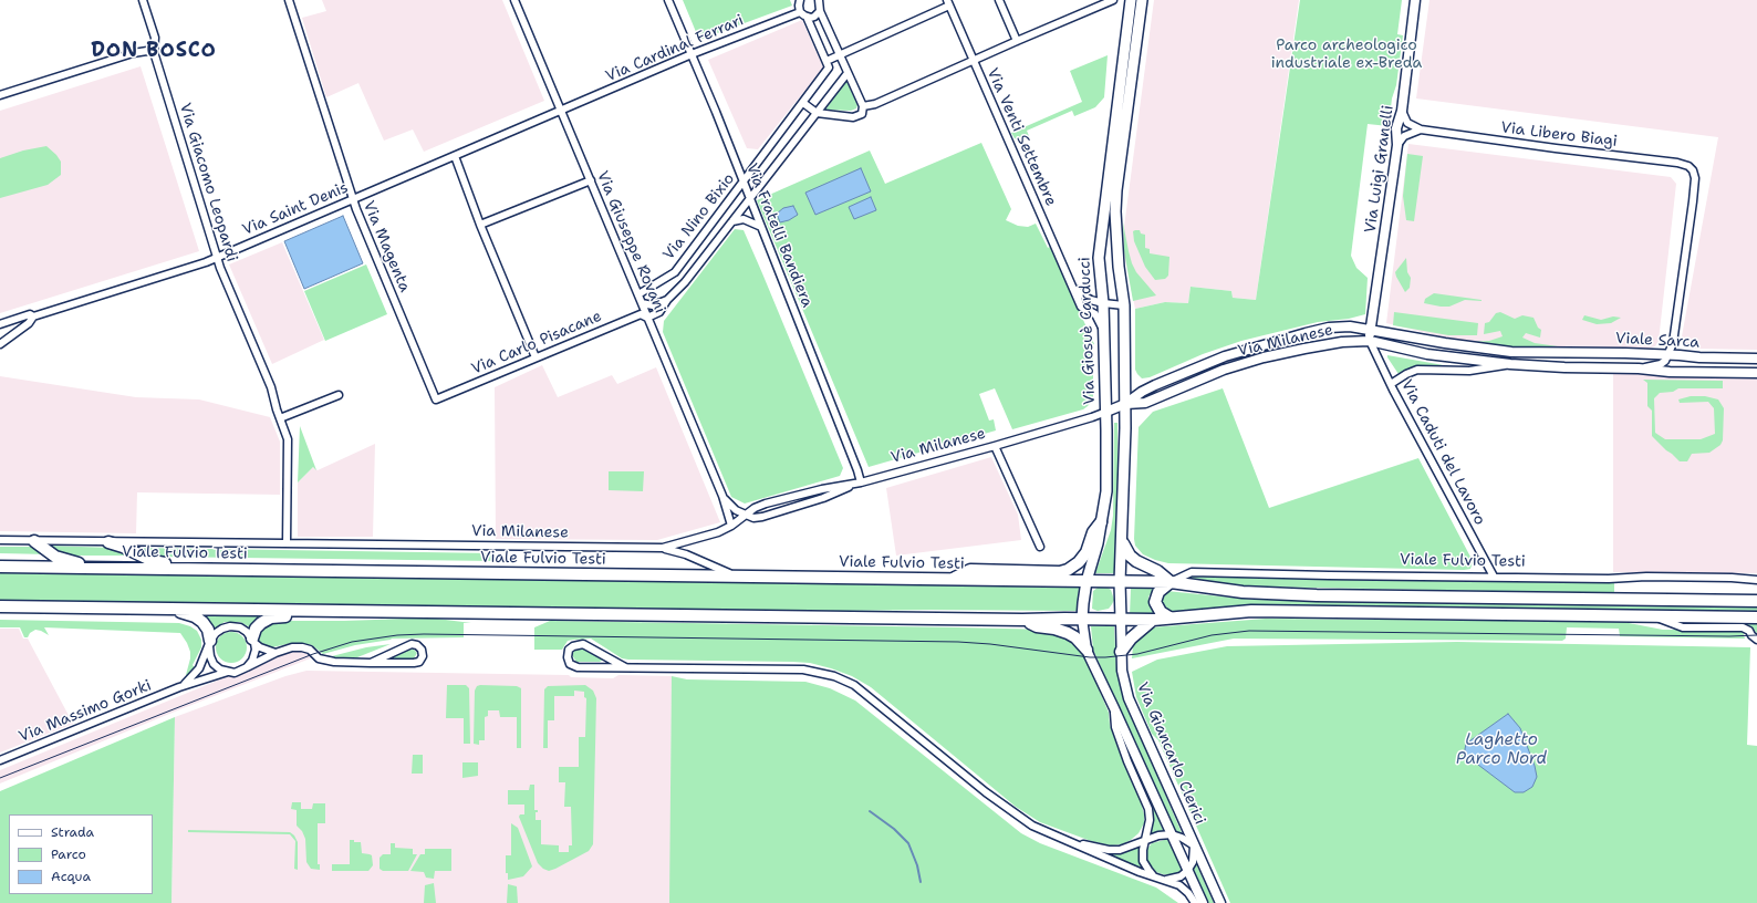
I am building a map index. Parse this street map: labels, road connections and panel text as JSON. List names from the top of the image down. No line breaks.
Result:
{"streets":{"main road":["Via Giosuè Carducci","Viale Fulvio Testi"],"street":["Via Cardinal Ferrari","Via Libero Biagi","Via Venti Settembre","Via Luigi Granelli","Via Giacomo Leopardi","Via Saint Denis","Via Nino Bixio","Via Fratelli Bandiera","Via Giuseppe Rovani","Via Magenta","Via Milanese","Viale Sarca","Via Carlo Pisacane","Via Caduti del Lavoro","Via Massimo Gorki","Via Giancarlo Clerici"]},"crossings":[["Via Cardinal Ferrari","Via Saint Denis"],["Via Cardinal Ferrari","Via Fratelli Bandiera"],["Via Cardinal Ferrari","Via Giuseppe Rovani"],["Via Libero Biagi","Viale Sarca"],["Via Venti Settembre","Via Giosuè Carducci"],["Via Luigi Granelli","Via Milanese"],["Via Luigi Granelli","Via Caduti del Lavoro"],["Via Giacomo Leopardi","Via Saint Denis"],["Via Giacomo Leopardi","Via Milanese"],["Via Giacomo Leopardi","Viale Fulvio Testi"],["Via Saint Denis","Via Giuseppe Rovani"],["Via Saint Denis","Via Magenta"],["Via Nino Bixio","Via Fratelli Bandiera"],["Via Nino Bixio","Via Giuseppe Rovani"],["Via Nino Bixio","Via Carlo Pisacane"],["Via Fratelli Bandiera","Via Milanese"],["Via Giuseppe Rovani","Via Milanese"],["Via Giuseppe Rovani","Via Carlo Pisacane"],["Via Magenta","Via Carlo Pisacane"],["Via Giosuè Carducci","Via Milanese"],["Via Giosuè Carducci","Viale Fulvio Testi"],["Via Milanese","Viale Sarca"],["Via Milanese","Via Caduti del Lavoro"],["Via Milanese","Viale Fulvio Testi"],["Via Caduti del Lavoro","Viale Fulvio Testi"]],"districts":["DON BOSCO"],"water":["Laghetto Parco Nord"],"parks":["Parco archeologico industriale ex-Breda"],"legend":["Strada","Parco","Acqua"]}
